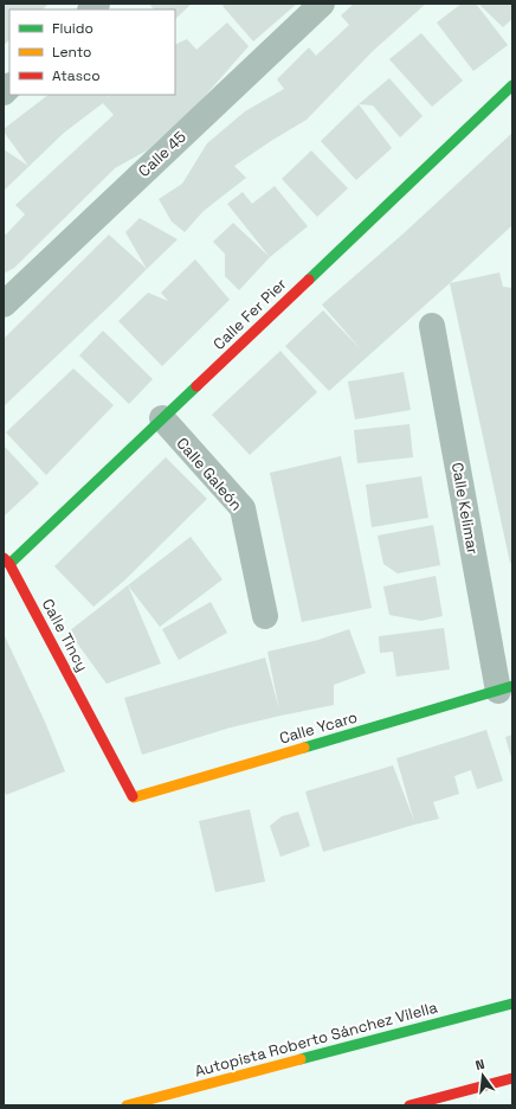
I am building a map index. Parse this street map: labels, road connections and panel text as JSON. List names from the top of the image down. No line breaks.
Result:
{"streets":{"main road":["Calle Fer Pier","Calle Tincy","Calle Ycaro","Autopista Roberto Sánchez Vilella"],"street":["Calle 45","Calle Galeón","Calle Kelimar"]},"crossings":[["Calle Fer Pier","Calle Galeón"],["Calle Fer Pier","Calle Tincy"],["Calle Kelimar","Calle Ycaro"],["Calle Tincy","Calle Ycaro"]],"legend":["Fluido","Lento","Atasco"],"north":"top"}
